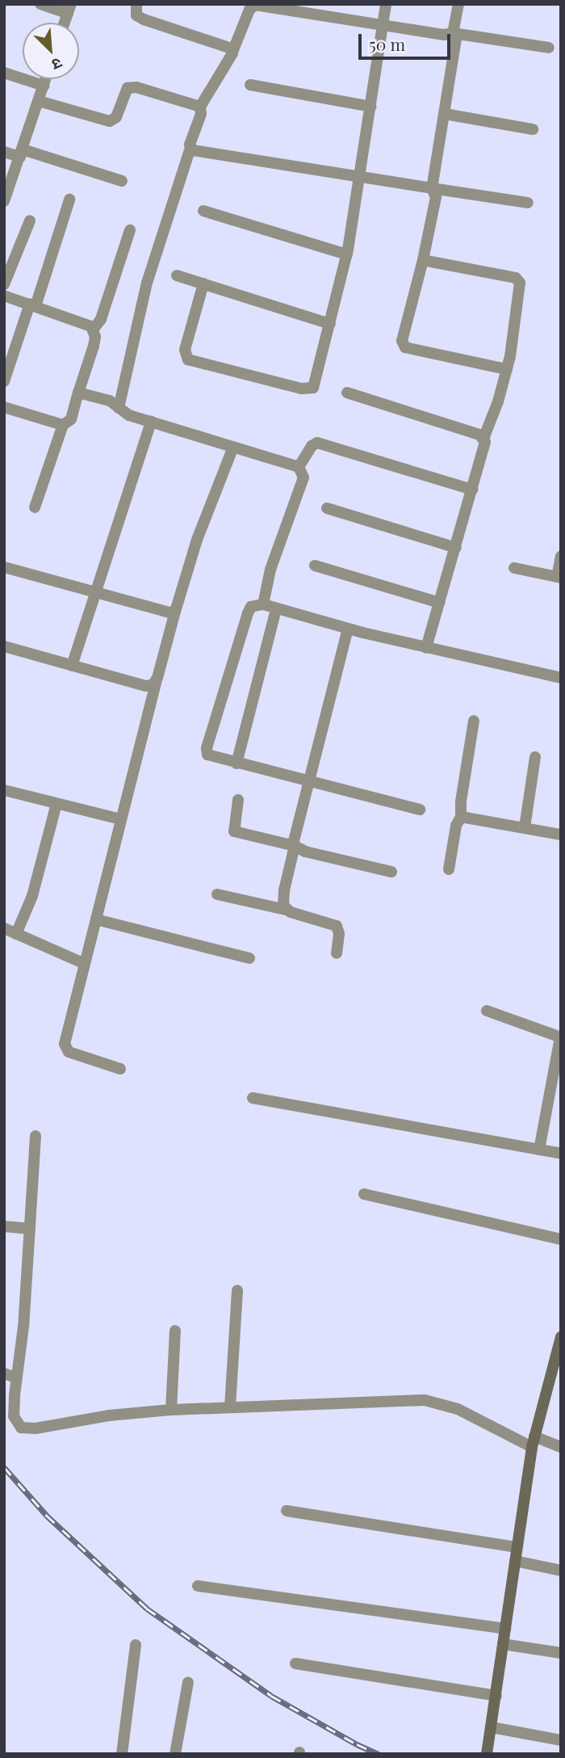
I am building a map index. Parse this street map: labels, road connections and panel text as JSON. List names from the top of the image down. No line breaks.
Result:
{"scale_bar":"50 m","north":"bottom right"}
